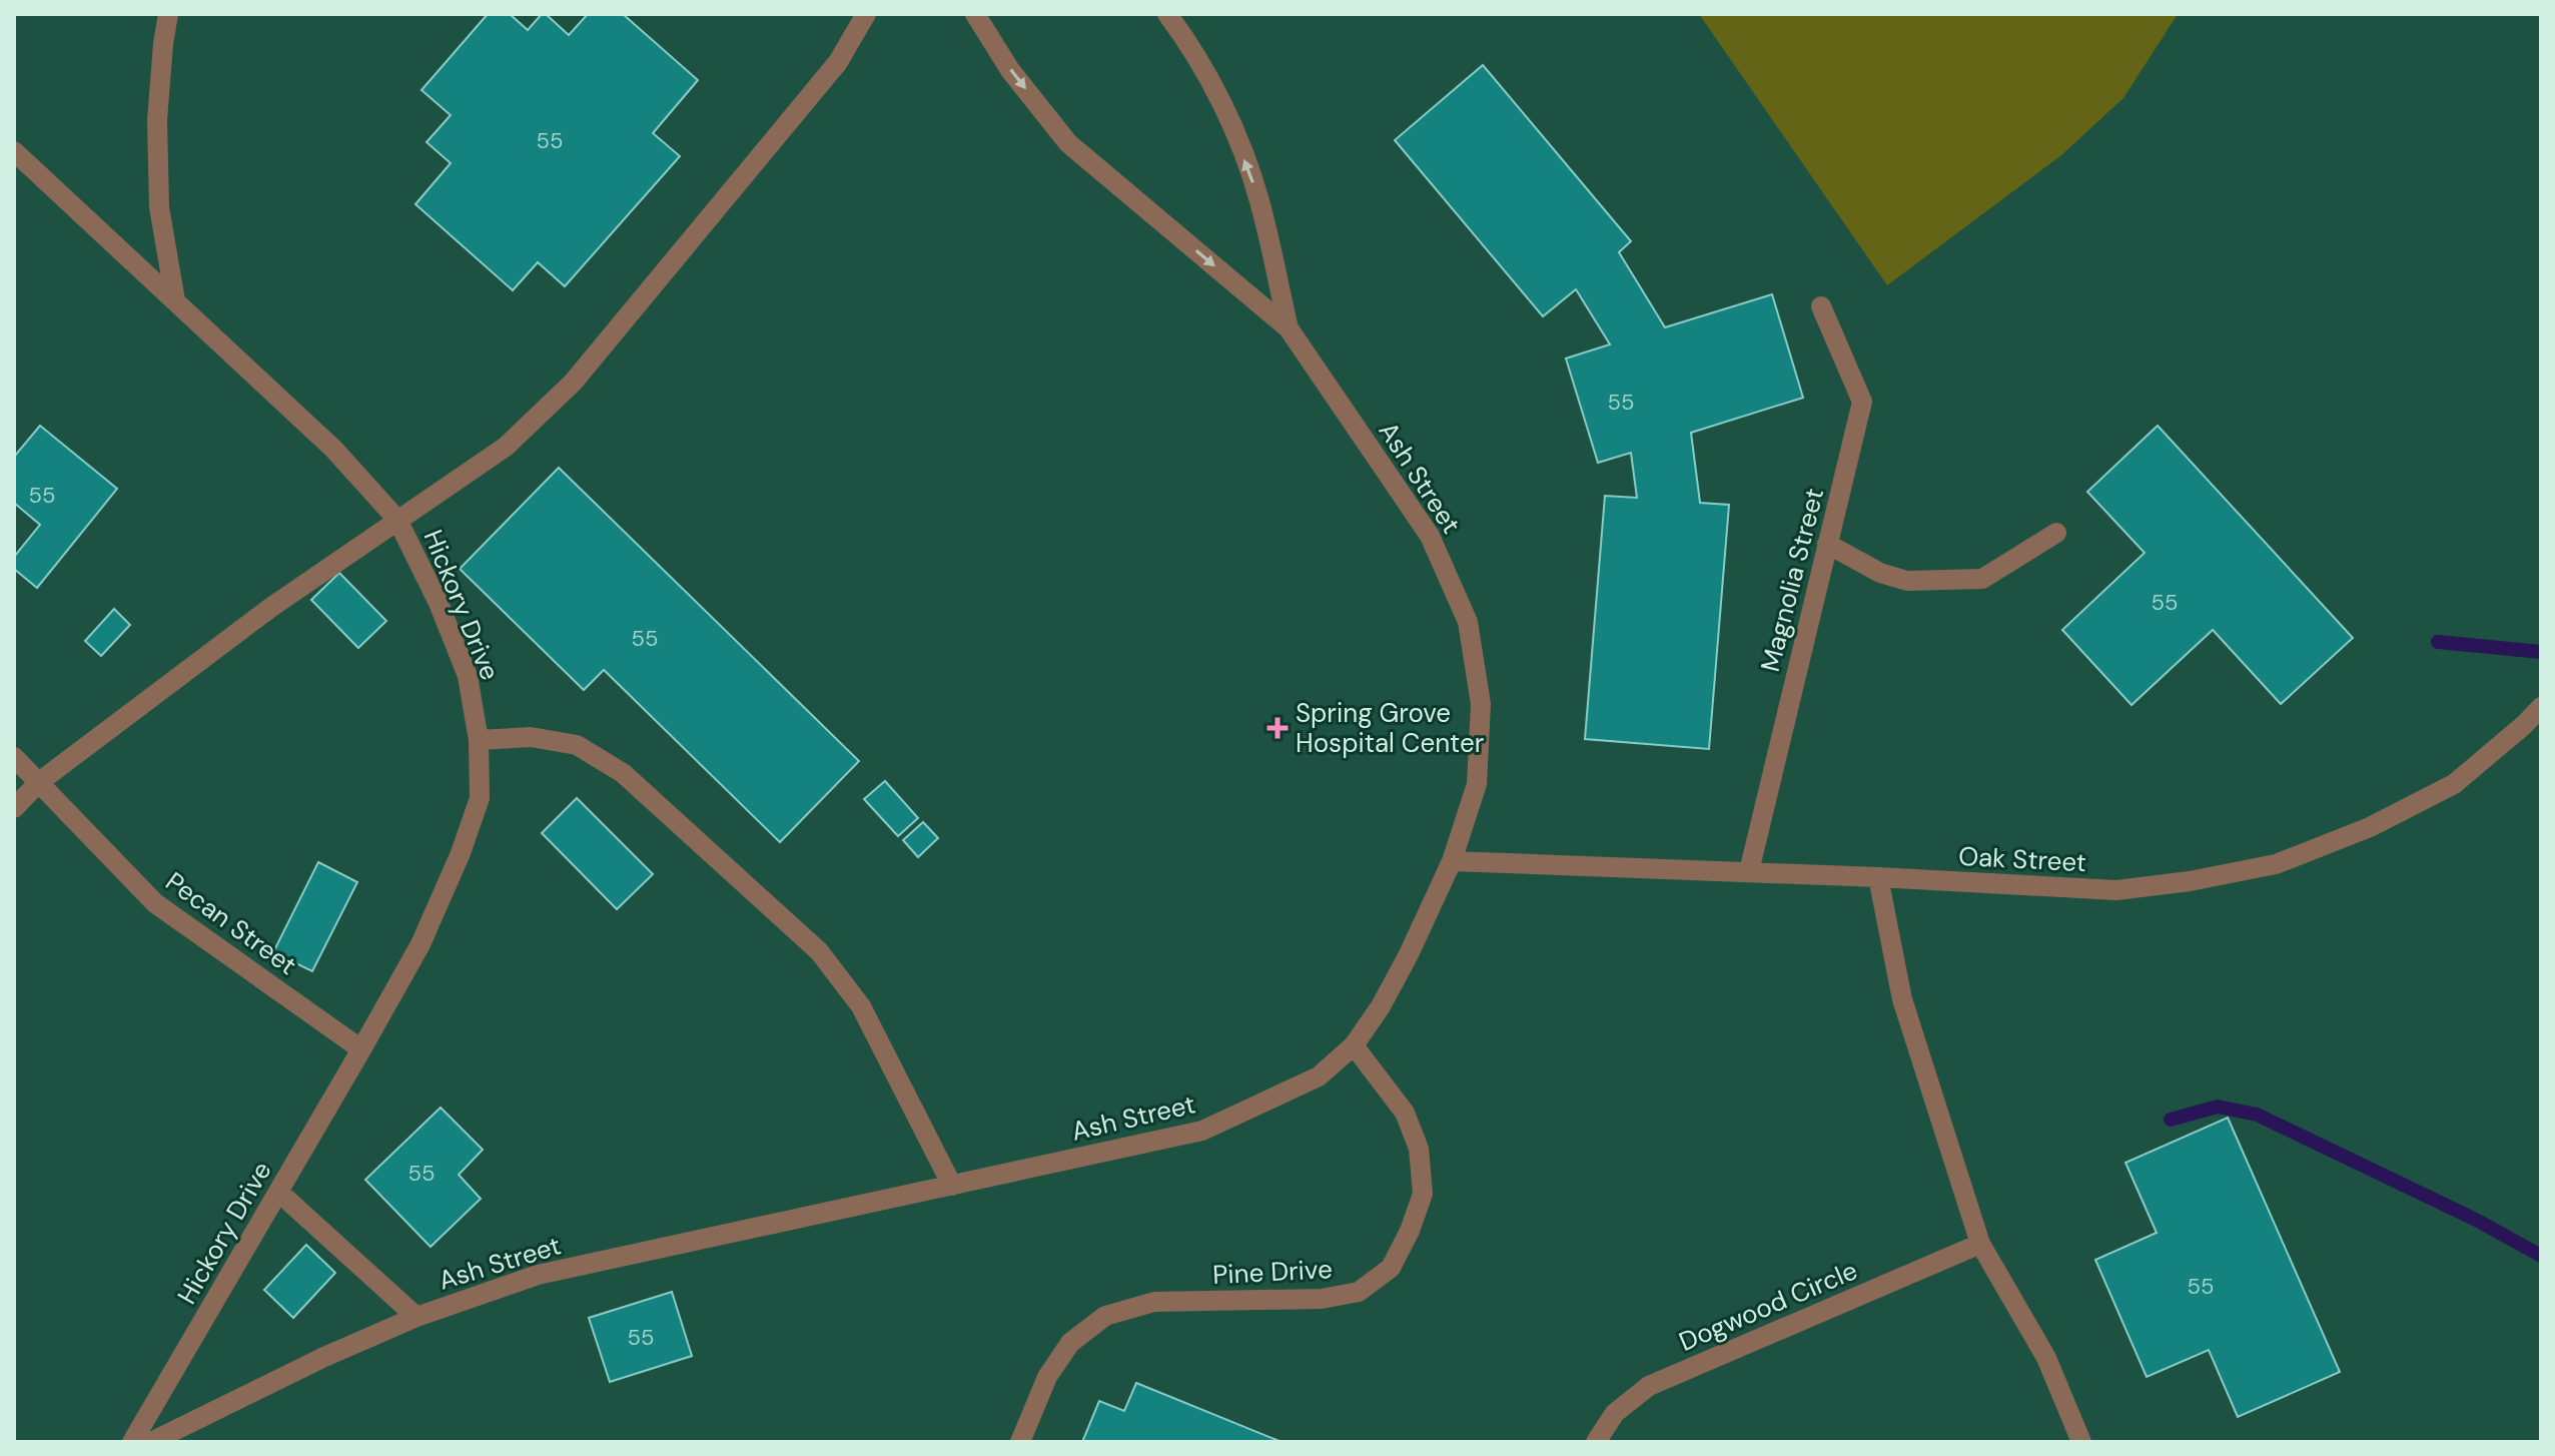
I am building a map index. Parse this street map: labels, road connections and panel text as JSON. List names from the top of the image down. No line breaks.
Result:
{"streets":{"street":["Ash Street","Magnolia Street","Hickory Drive","Oak Street","Pecan Street","Pine Drive","Dogwood Circle"]},"crossings":[["Ash Street","Oak Street"],["Ash Street","Pine Drive"],["Magnolia Street","Oak Street"],["Hickory Drive","Pecan Street"]],"places":{"health":["Spring Grove Hospital Center"]},"house_numbers":["55","55","55","55","55","55","55","55"]}
